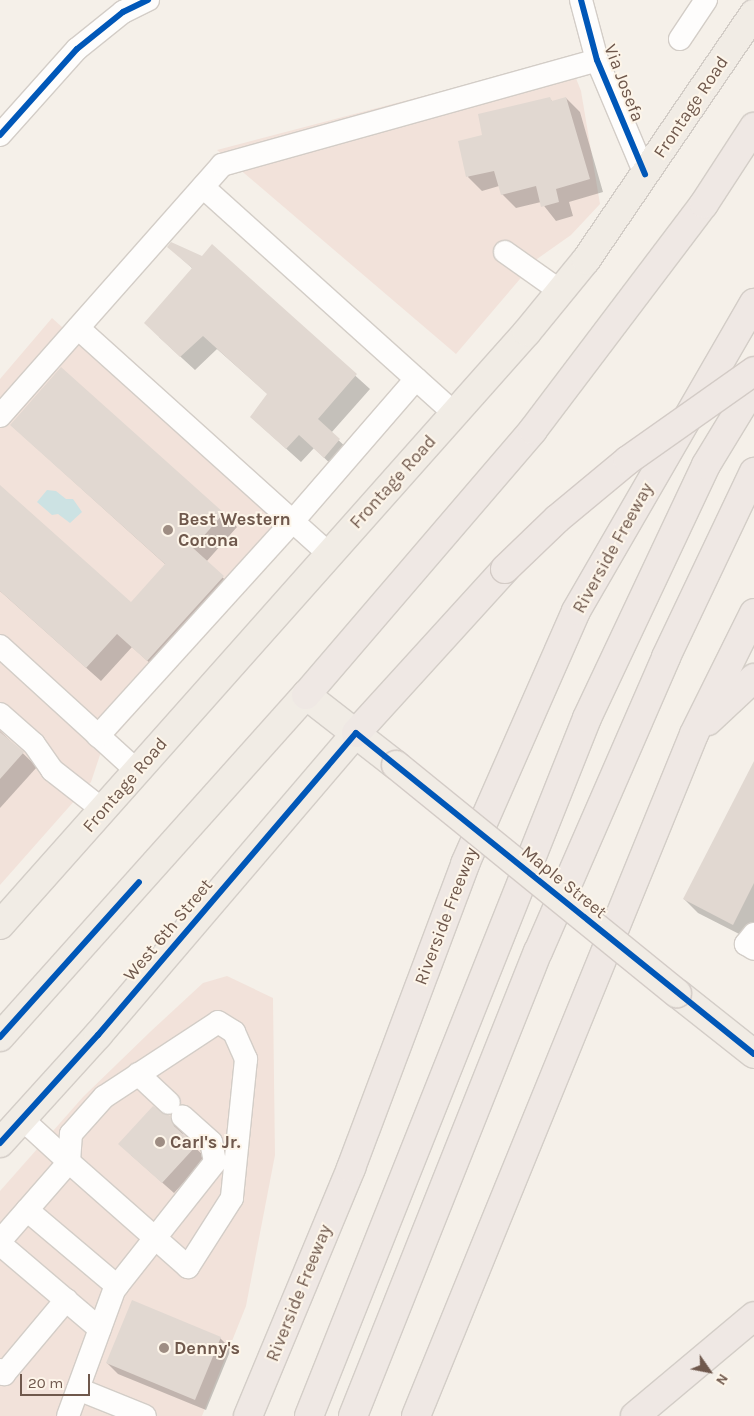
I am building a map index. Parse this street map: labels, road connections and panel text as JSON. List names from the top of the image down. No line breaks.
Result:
{"streets":{"highway":["Riverside Freeway"],"main road":["Frontage Road","Maple Street","West 6th Street"],"street":["Via Josefa"]},"crossings":[["Via Josefa","Frontage Road"],["Maple Street","West 6th Street"]],"places":["Best Western Corona","Carl's Jr.","Denny's"],"scale_bar":"20 m","north":"bottom right"}
